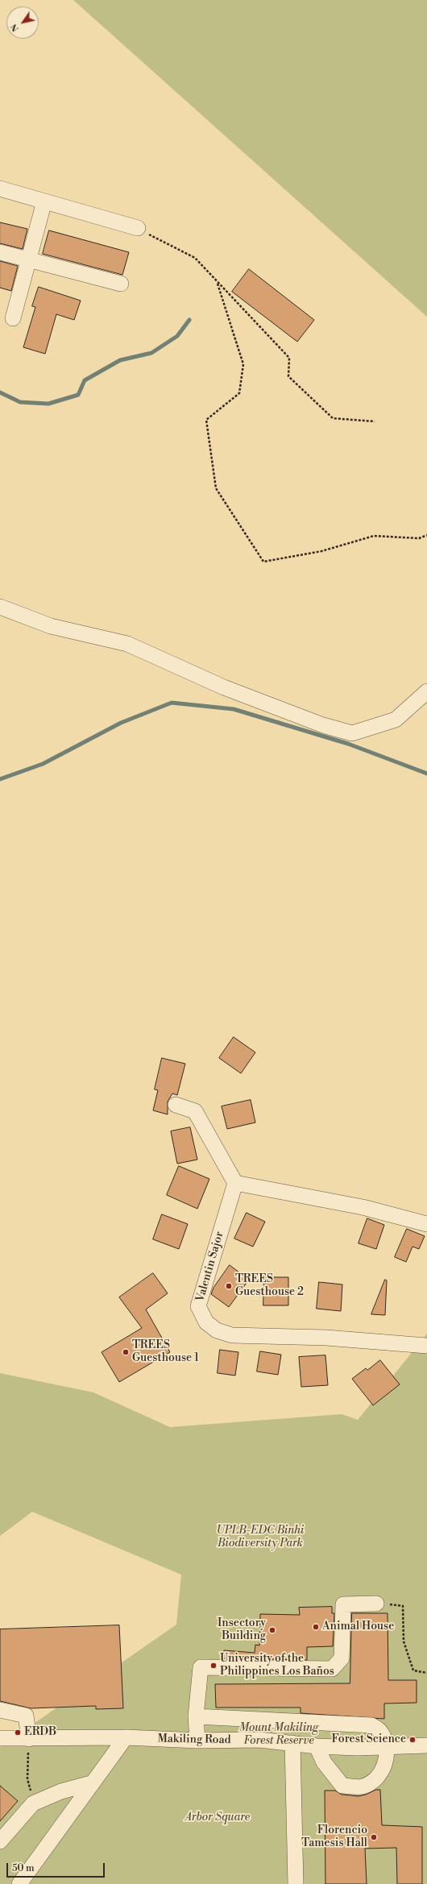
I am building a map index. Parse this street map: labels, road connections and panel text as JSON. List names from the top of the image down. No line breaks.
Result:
{"streets":{"street":["Valentin Sajor","Makiling Road"]},"parks":["UPLB-EDC Binhi Biodiversity Park","Mount Makiling Forest Reserve","Arbor Square"],"places":["TREES Guesthouse 2","TREES Guesthouse 1","Animal House","Insectory Building","University of the Philippines Los Baños","ERDB","Forest Science","Florencio Tamesis Hall"],"scale_bar":"50 m","north":"bottom left"}
